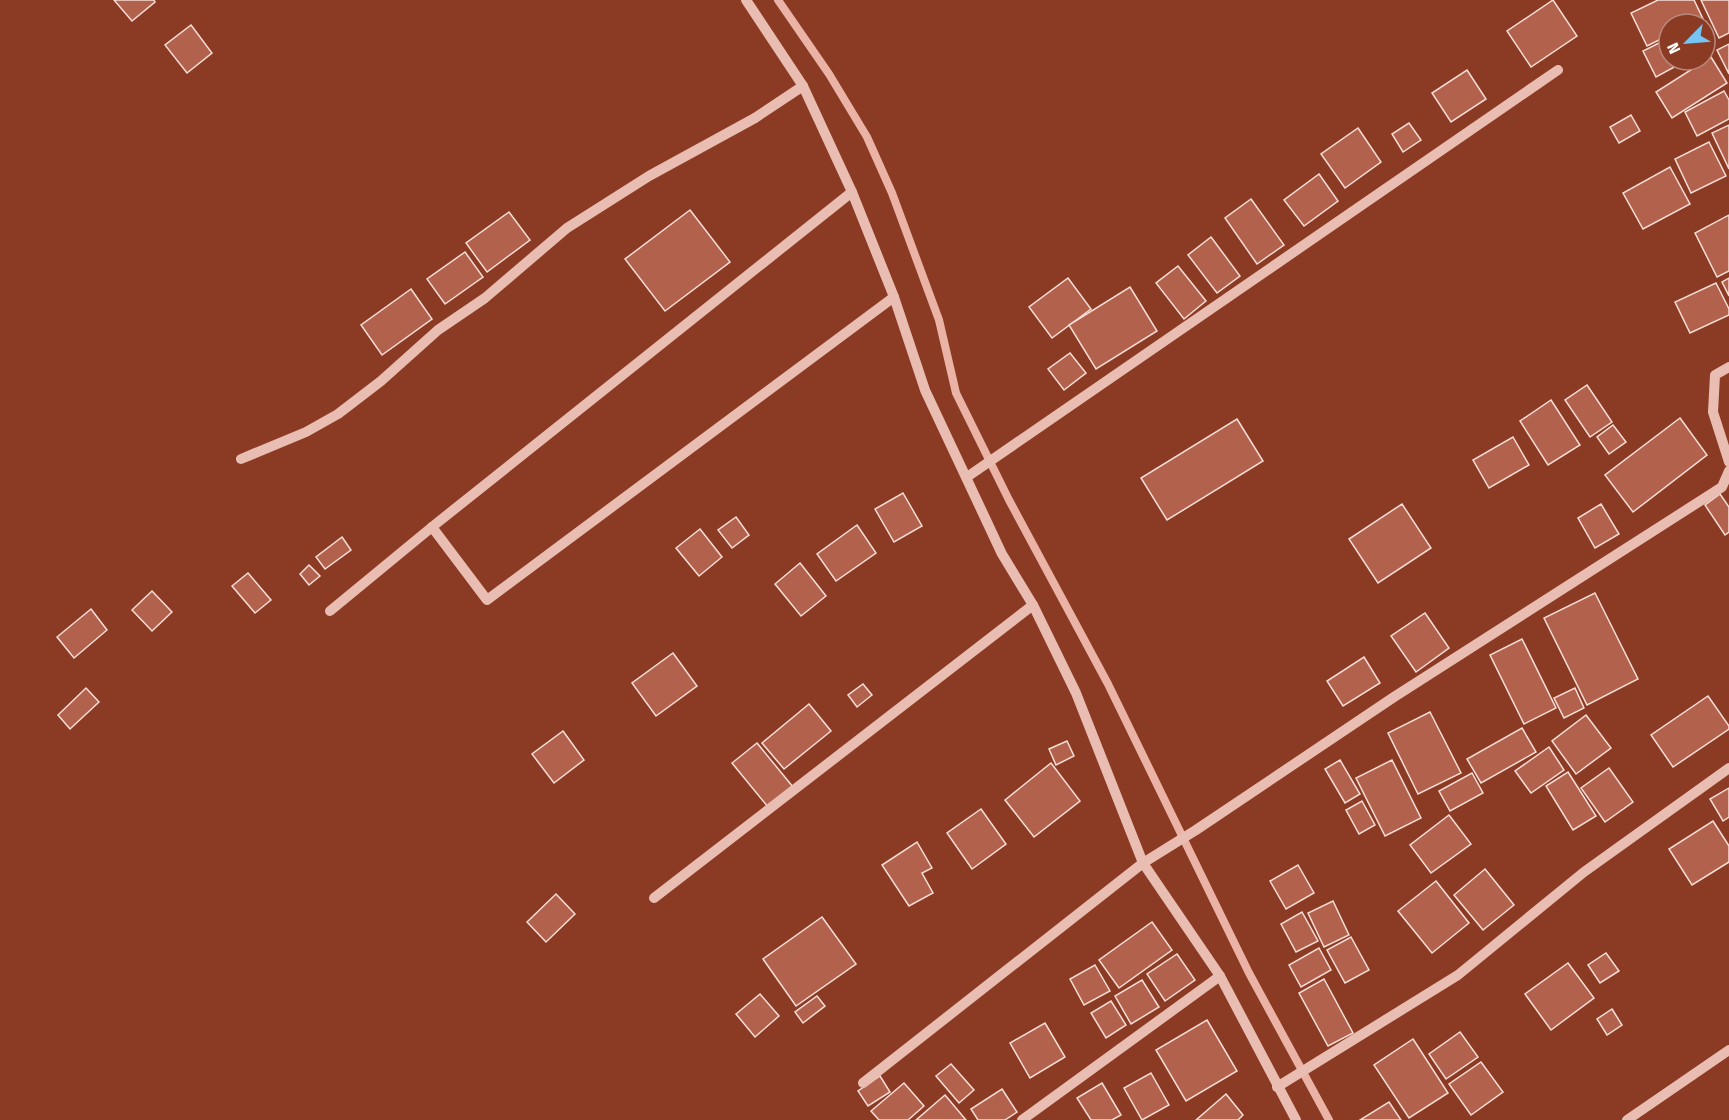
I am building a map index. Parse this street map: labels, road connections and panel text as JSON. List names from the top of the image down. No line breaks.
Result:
{"north":"bottom left"}
